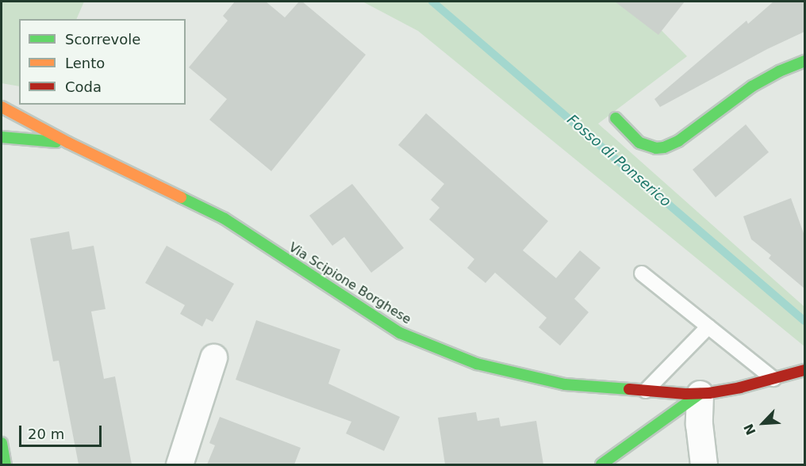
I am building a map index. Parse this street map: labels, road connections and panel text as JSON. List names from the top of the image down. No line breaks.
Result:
{"streets":{"main road":["Via Scipione Borghese"]},"water":["Fosso di Ponserico"],"legend":["Scorrevole","Lento","Coda"],"scale_bar":"20 m","north":"bottom left"}
